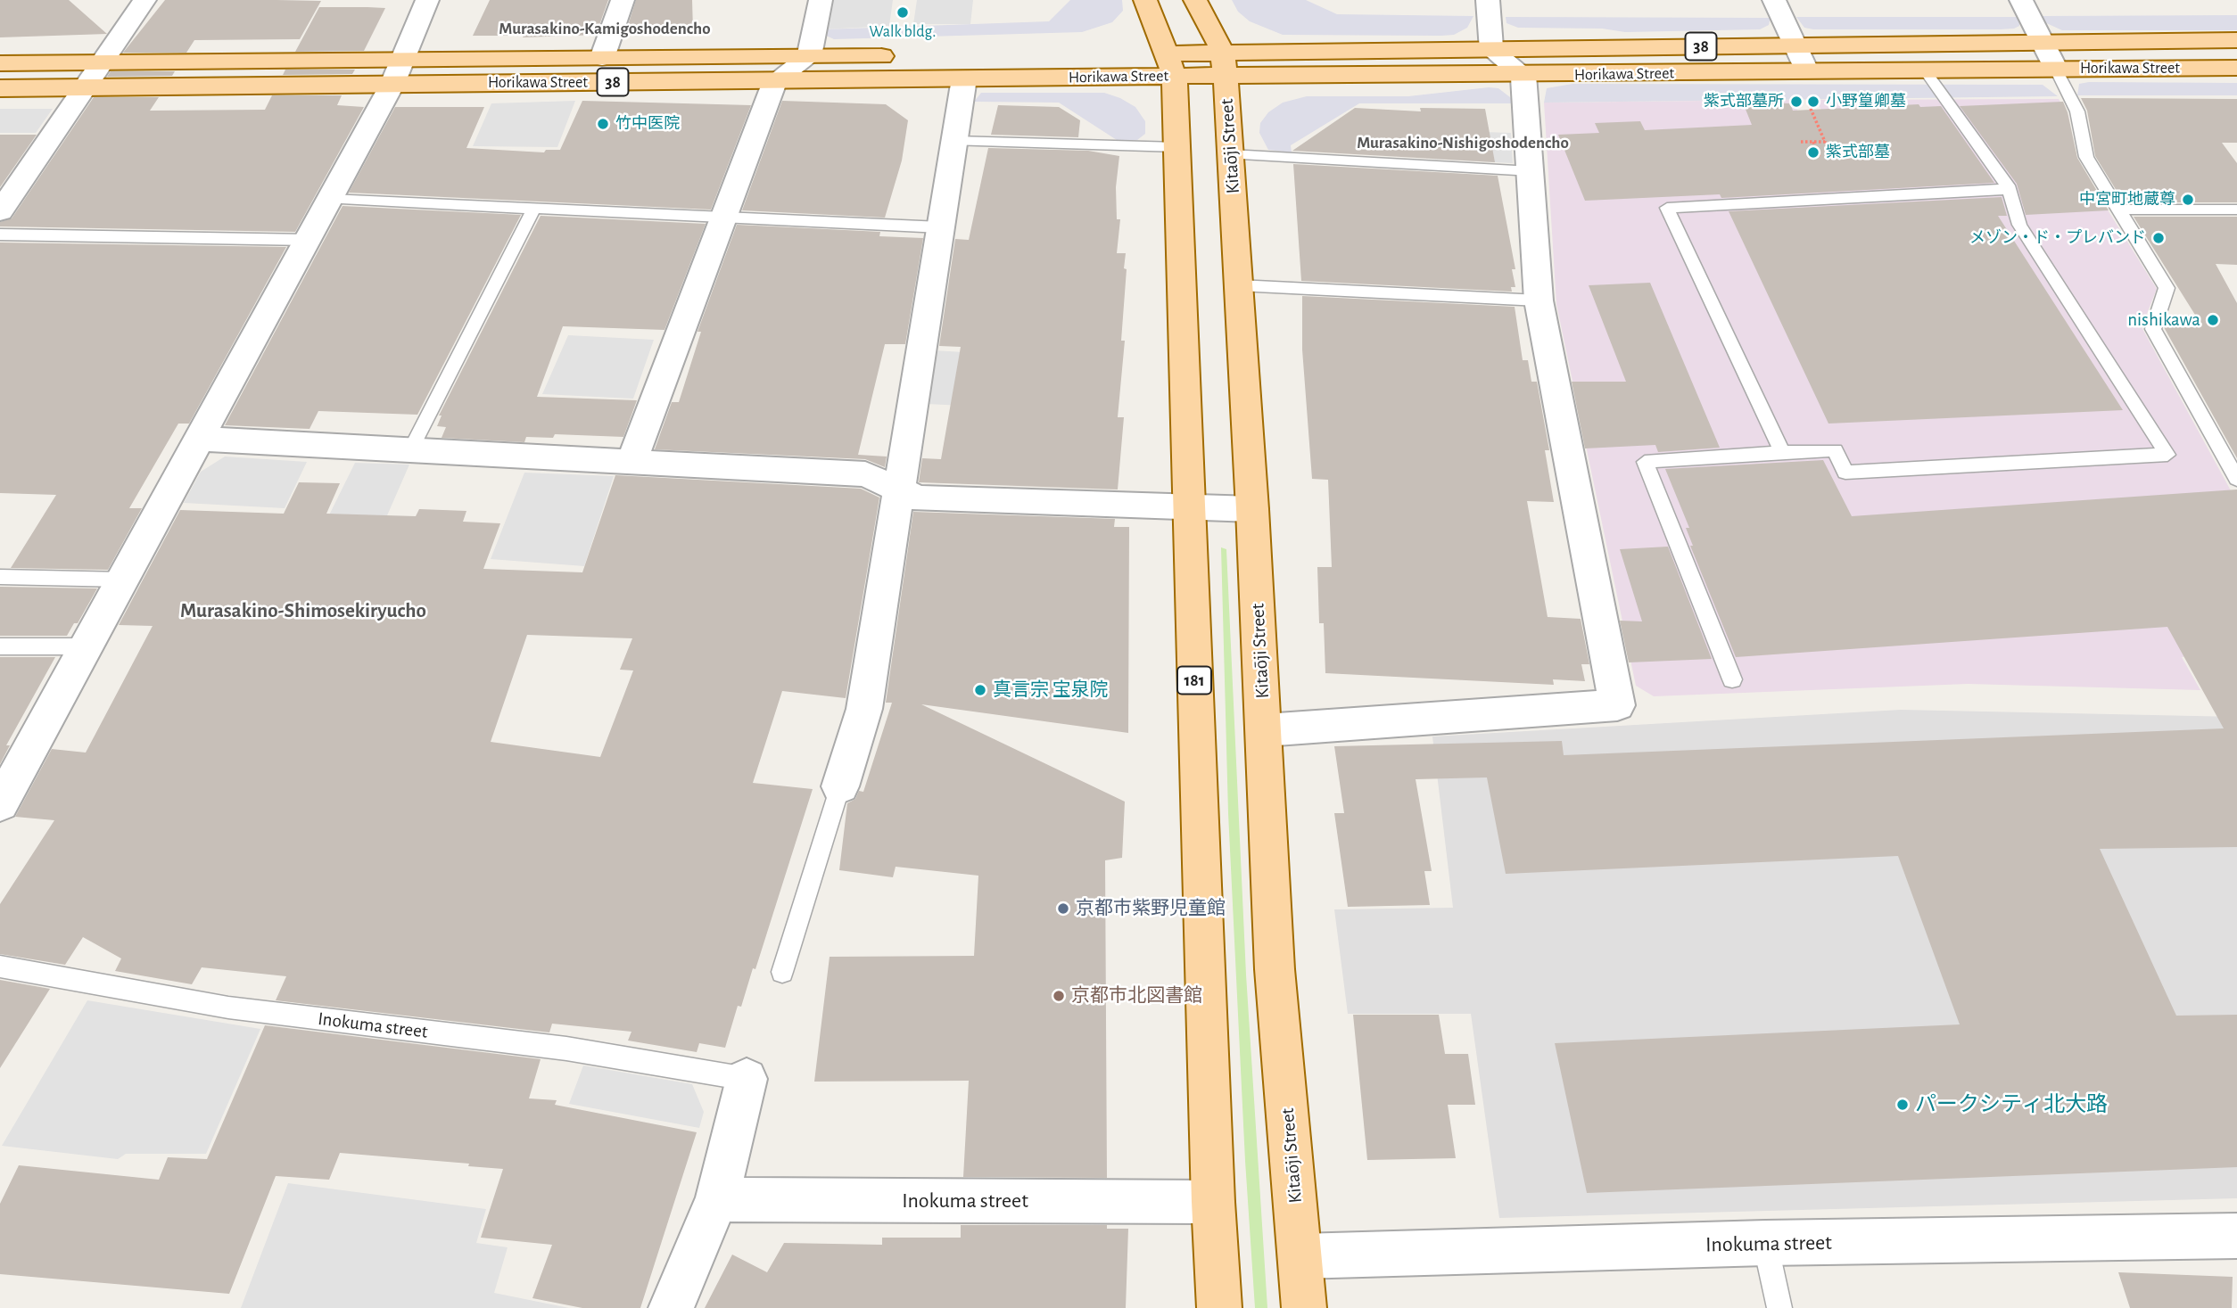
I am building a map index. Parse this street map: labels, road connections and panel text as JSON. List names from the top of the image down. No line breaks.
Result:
{"streets":{"main road":["38","Horikawa Street","Kitaōji Street","181"],"street":["Inokuma street"]},"crossings":[["Horikawa Street","Kitaōji Street"],["Horikawa Street","181"],["Kitaōji Street","Inokuma street"],["181","Inokuma street"]],"districts":["Murasakino-Kamigoshodencho","Murasakino-Nishigoshodencho","Murasakino-Shimosekiryucho"],"places":["Walk bldg.","紫式部墓所","小野篁卿墓","竹中医院","紫式部墓","中宮町地蔵尊","メゾン・ド・プレバンド","nishikawa","真言宗 宝泉院","京都市紫野児童館","京都市北図書館","パークシティ北大路"]}
